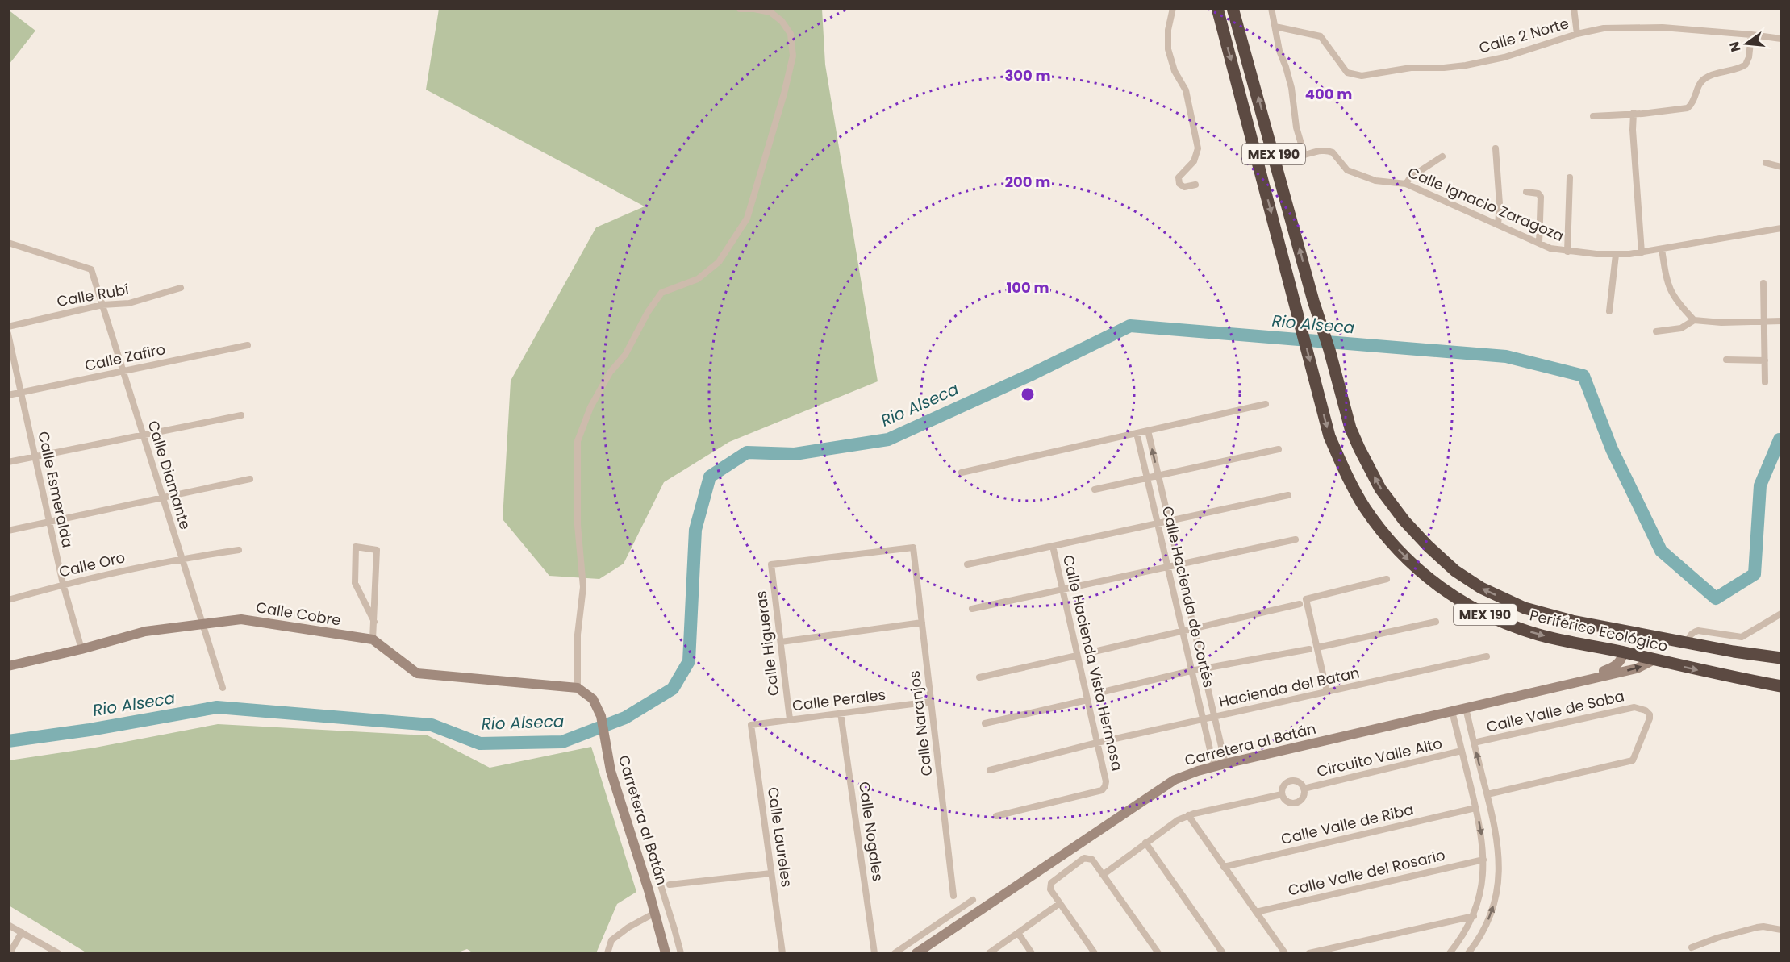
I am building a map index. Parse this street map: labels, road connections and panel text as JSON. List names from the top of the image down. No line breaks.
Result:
{"streets":{"highway":["MEX 190","Periférico Ecológico"],"street":["Calle 2 Norte","Calle Ignacio Zaragoza","Calle Rubí","Calle Zafiro","Calle Diamante","Calle Esmeralda","Calle Oro","Calle Hacienda de Cortés","Calle Cobre","Calle Higueras","Calle Hacienda Vista Hermosa","Hacienda del Batan","Calle Perales","Calle Valle de Soba","Calle Naranjos","Carretera al Batán","Circuito Valle Alto","Calle Valle de Riba","Calle Nogales","Calle Laureles","Calle Valle del Rosario"]},"crossings":[["Calle 2 Norte","Calle Ignacio Zaragoza"],["Calle Rubí","Calle Diamante"],["Calle Zafiro","Calle Diamante"],["Calle Zafiro","Calle Esmeralda"],["Calle Diamante","Calle Oro"],["Calle Diamante","Calle Cobre"],["Calle Esmeralda","Calle Oro"],["Calle Esmeralda","Calle Cobre"],["Calle Hacienda de Cortés","Hacienda del Batan"],["Calle Hacienda de Cortés","Carretera al Batán"],["Calle Cobre","Carretera al Batán"],["Periférico Ecológico","Carretera al Batán"],["Calle Higueras","Calle Perales"],["Calle Higueras","Calle Naranjos"],["Calle Hacienda Vista Hermosa","Hacienda del Batan"],["Calle Perales","Calle Naranjos"],["Calle Perales","Calle Nogales"],["Calle Perales","Calle Laureles"]],"water":["Rio Alseca"],"north":"left","rings":["300 m","400 m","200 m","100 m"]}
